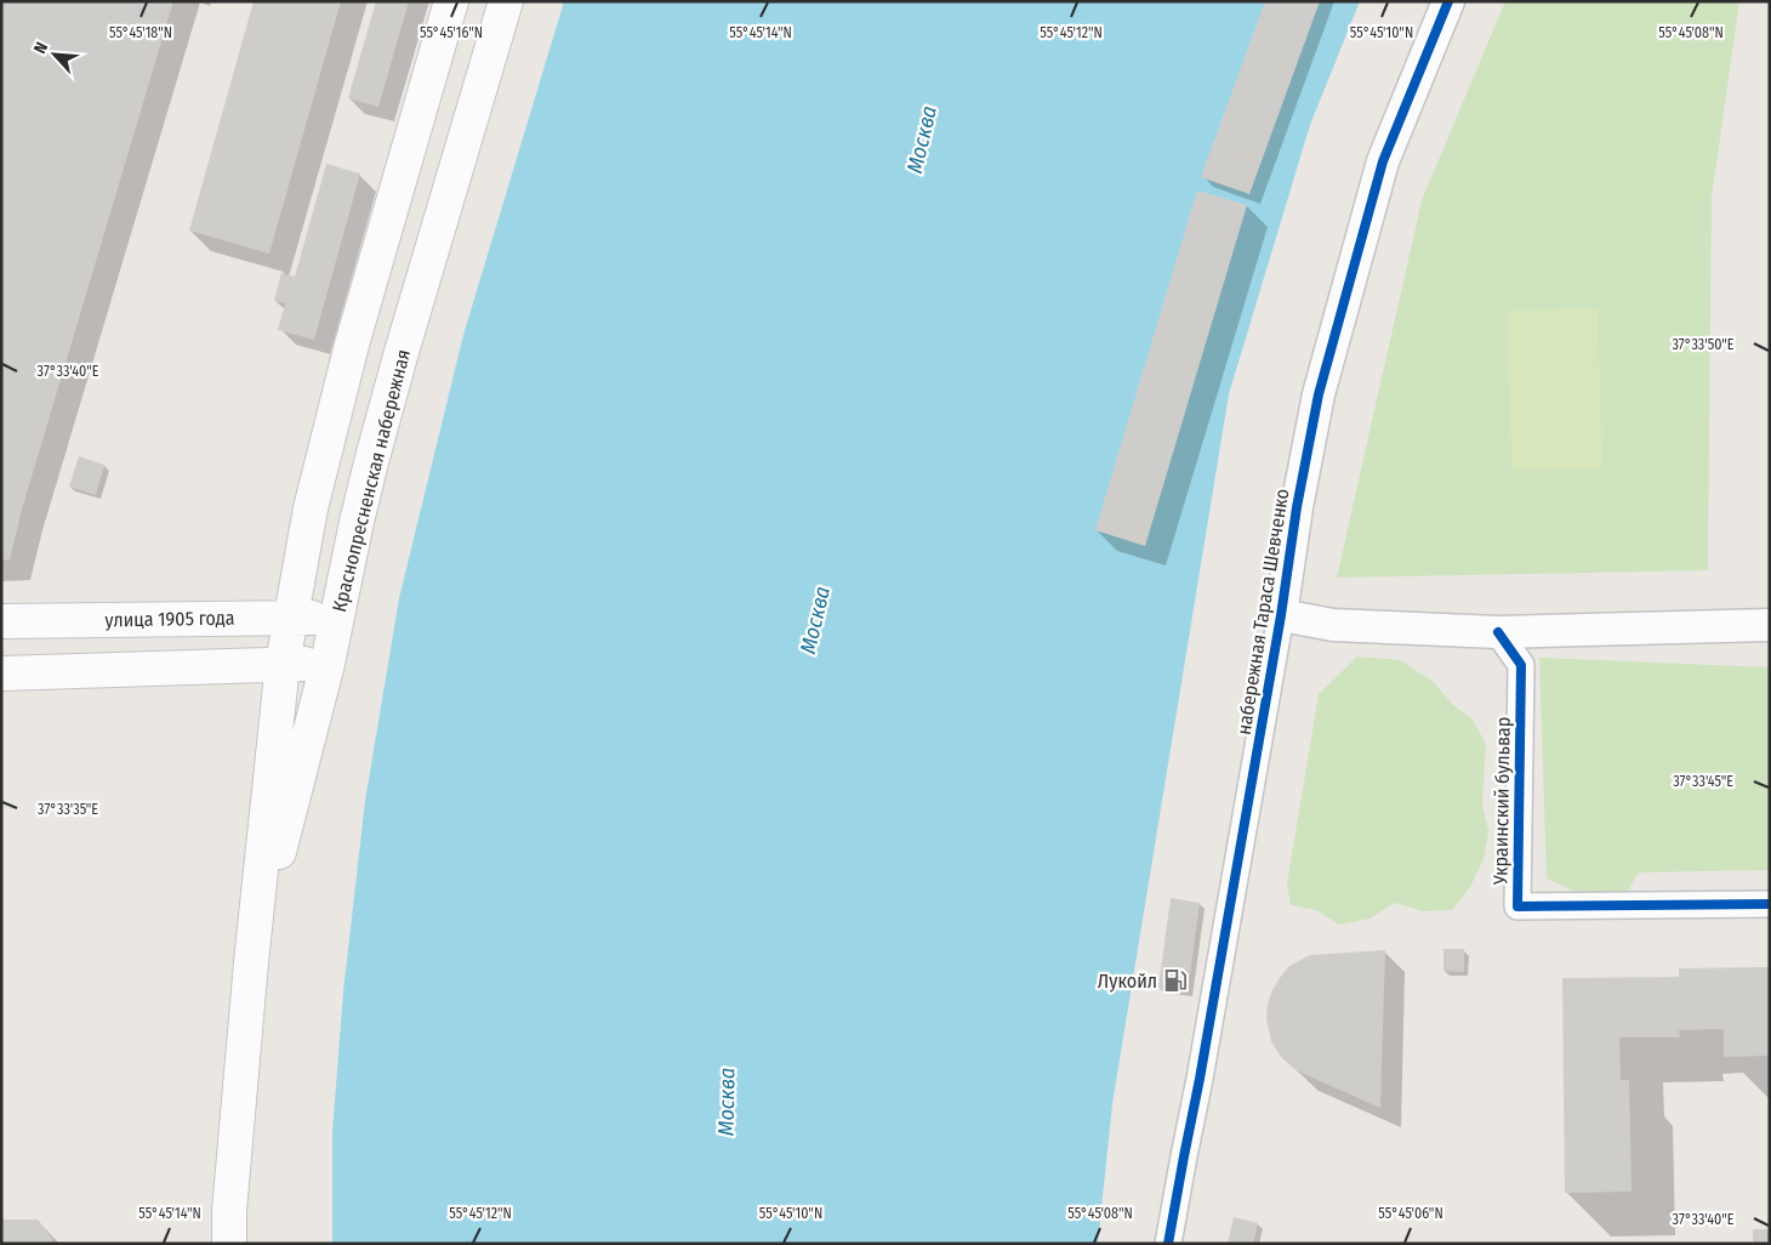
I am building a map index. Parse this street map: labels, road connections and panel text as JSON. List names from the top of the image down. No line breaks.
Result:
{"streets":{"main road":["Краснопресненская набережная","улица 1905 года"],"street":["набережная Тараса Шевченко","Украинский бульвар"]},"crossings":[["Краснопресненская набережная","улица 1905 года"]],"water":["Москва"],"places":{"fuel station":["Лукойл"]},"north":"top left","coordinates":["55°45'18\"N","55°45'16\"N","55°45'14\"N","55°45'12\"N","55°45'10\"N","55°45'08\"N","37°33'50\"E","37°33'40\"E","37°33'45\"E","37°33'35\"E","55°45'06\"N"]}
